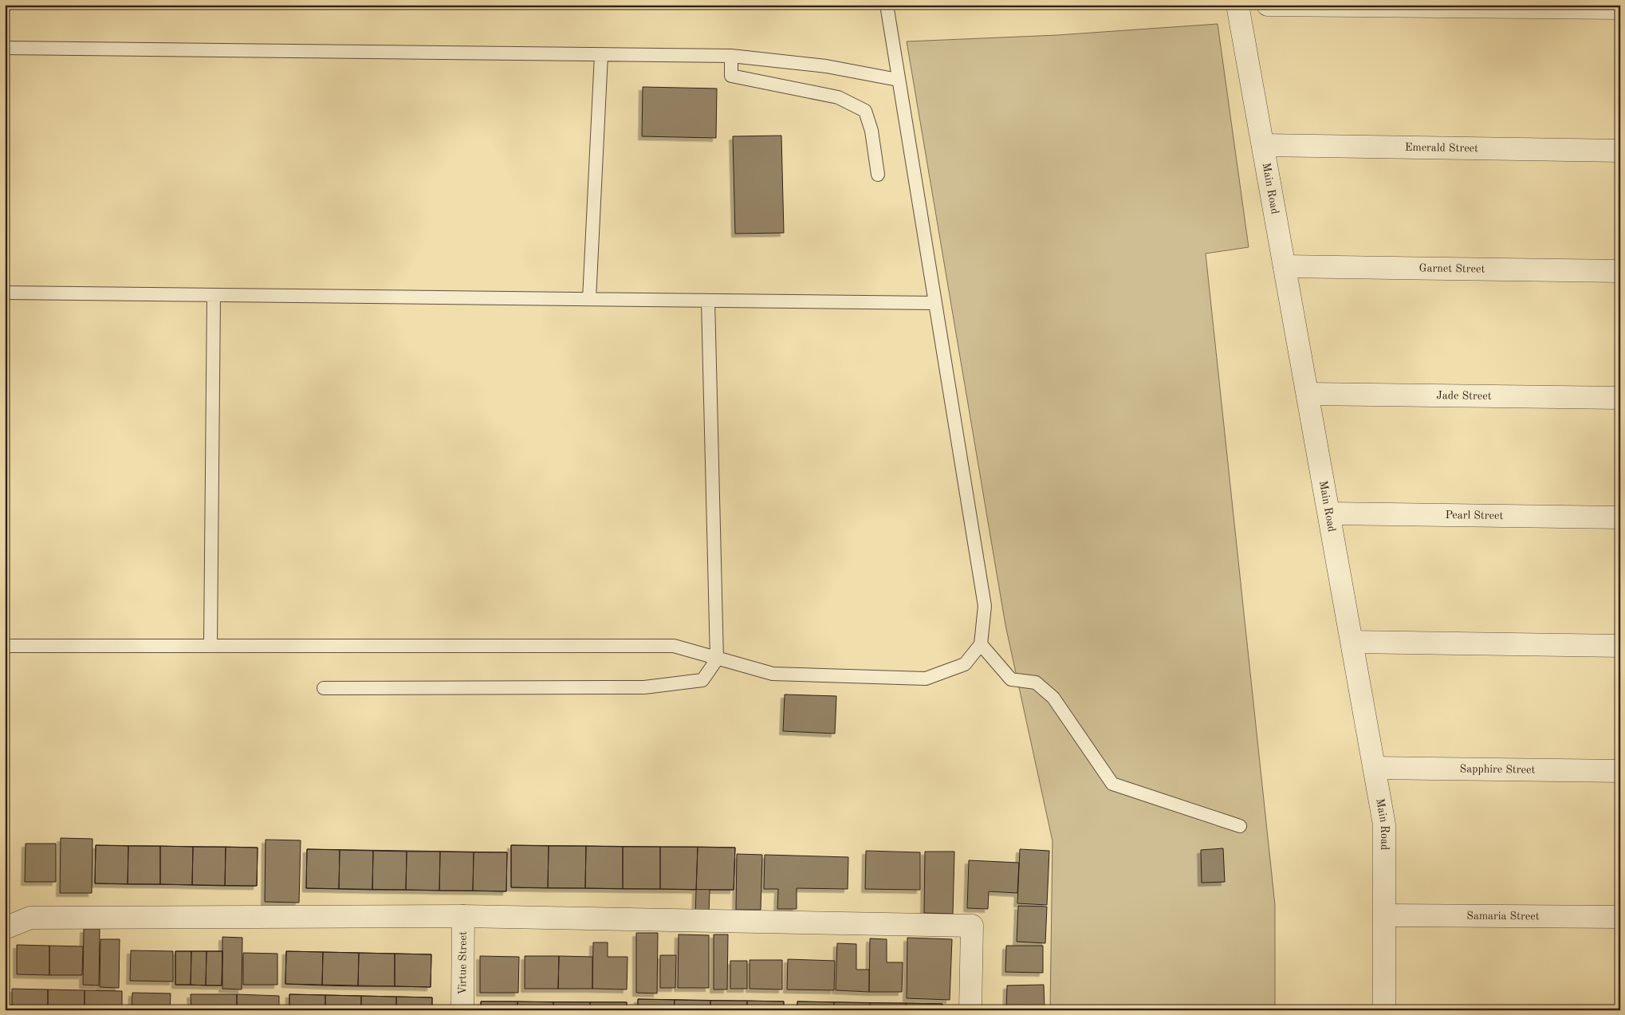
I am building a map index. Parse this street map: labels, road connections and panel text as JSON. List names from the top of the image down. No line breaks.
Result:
{"streets":{"street":["Emerald Street","Main Road","Garnet Street","Jade Street","Pearl Street","Sapphire Street","Samaria Street","Virtue Street"]},"crossings":[["Emerald Street","Main Road"],["Main Road","Garnet Street"],["Main Road","Jade Street"],["Main Road","Pearl Street"],["Main Road","Sapphire Street"],["Main Road","Samaria Street"]]}
